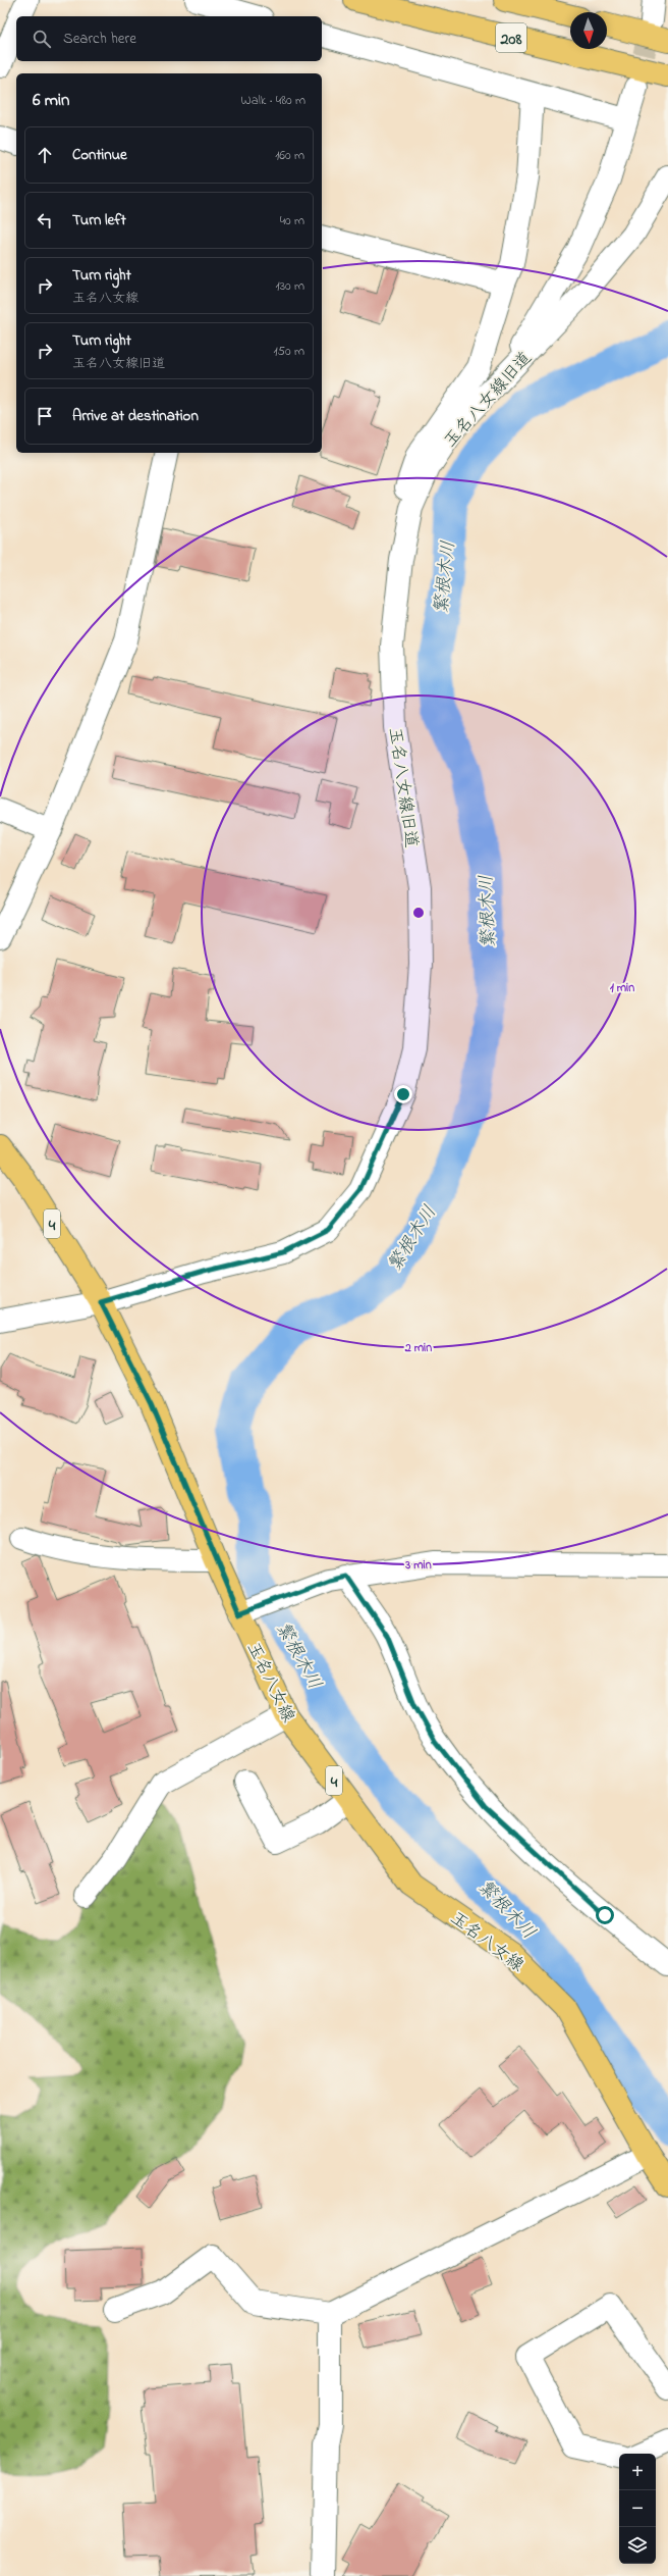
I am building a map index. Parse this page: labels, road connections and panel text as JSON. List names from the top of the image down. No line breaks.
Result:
{"streets":{"main road":["208","4","玉名八女線"],"street":["玉名八女線旧道"]},"crossings":[["玉名八女線旧道","玉名八女線"]],"water":["繁根木川"],"north":"bottom","page":{"search":"Search here","heading":["6 min","Walk · 480 m"],"list":[["Continue","160 m"],["Turn left","40 m"],["Turn right","玉名八女線","130 m"],["Turn right","玉名八女線旧道","150 m"],"Arrive at destination"],"map_buttons":["+","−"]},"rings":["1 min","2 min","3 min"]}
